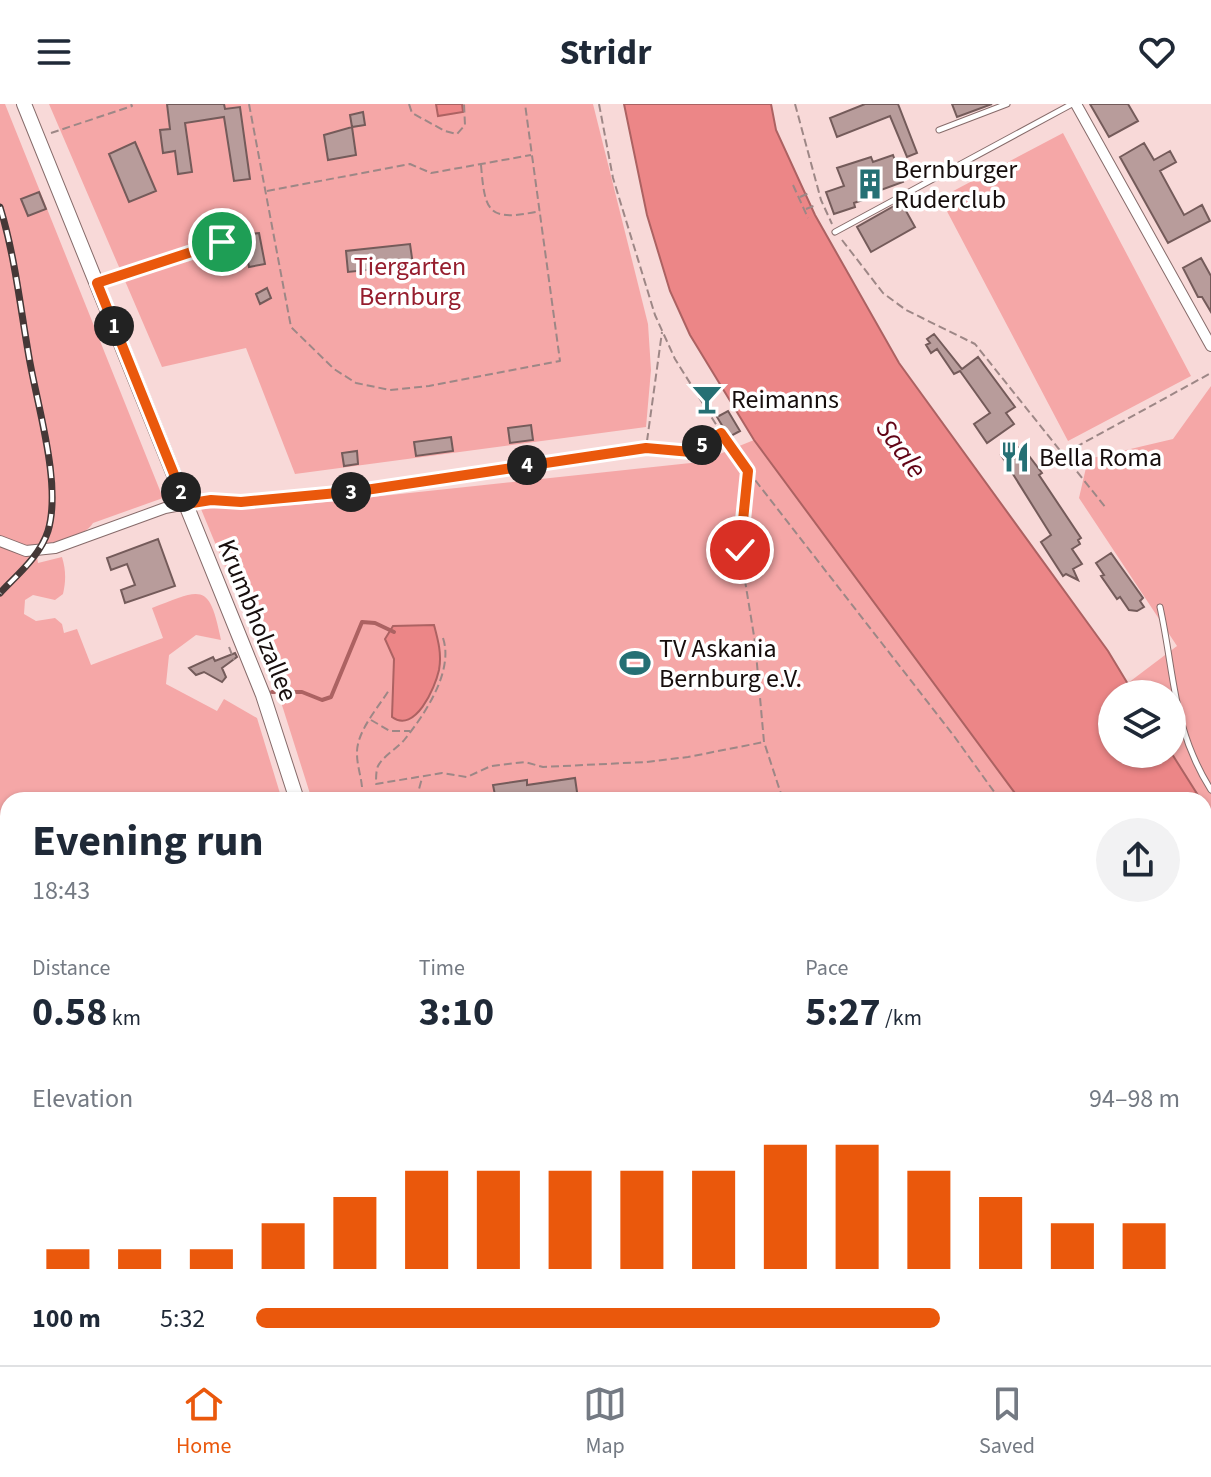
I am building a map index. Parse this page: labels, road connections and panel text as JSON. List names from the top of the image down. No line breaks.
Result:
{"streets":{"street":["Krumbholzallee"]},"water":["Saale"],"parks":["Tiergarten Bernburg"],"places":{"building":["Bernburger Ruderclub"],"bar":["Reimanns"],"restaurant":["Bella Roma"],"sports":["TV Askania Bernburg e.V."]},"page":{"header":"Stridr","pins":["1","5","4","2","3"],"heading":["Evening run","18:43"],"stats":[["Distance","0.58 km"],["Time","3:10"],["Pace","5:27 /km"]],"chart":["Elevation","94–98 m"],"list":[{"name":"100 m","note":"5:32"}],"tabs":["Home","Map","Saved"]}}
